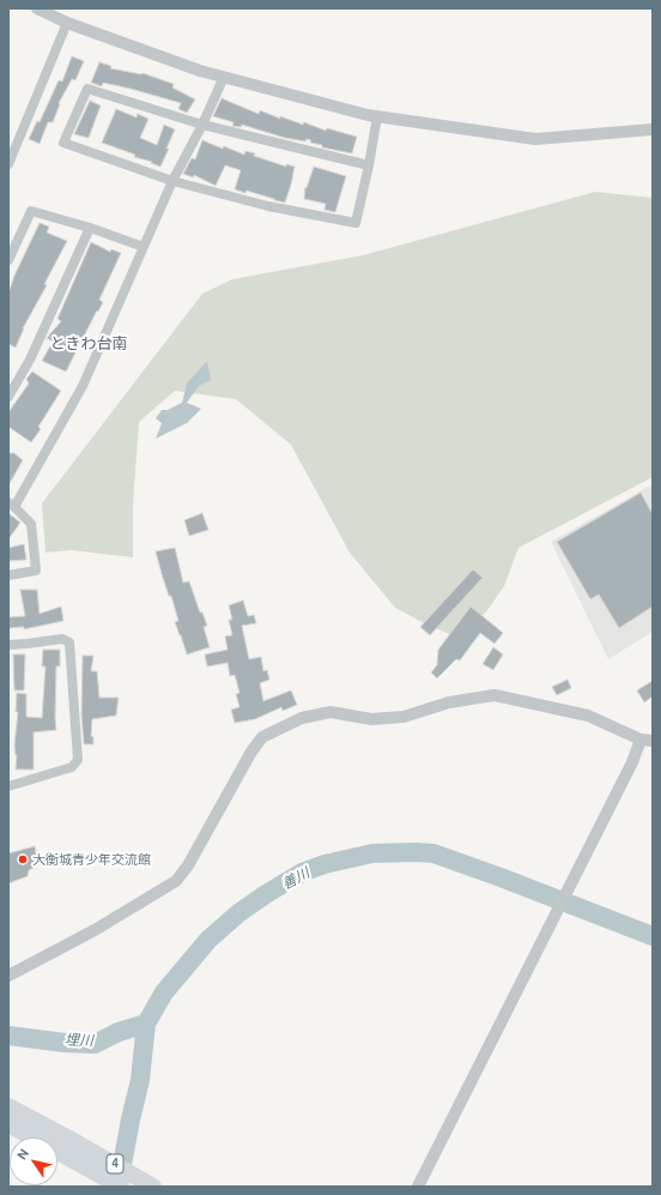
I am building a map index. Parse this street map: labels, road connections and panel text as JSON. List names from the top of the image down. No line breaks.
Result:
{"streets":{"highway":["4"]},"districts":["ときわ台南"],"water":["善川","埋川"],"places":["大衡城青少年交流館"],"north":"top left"}
